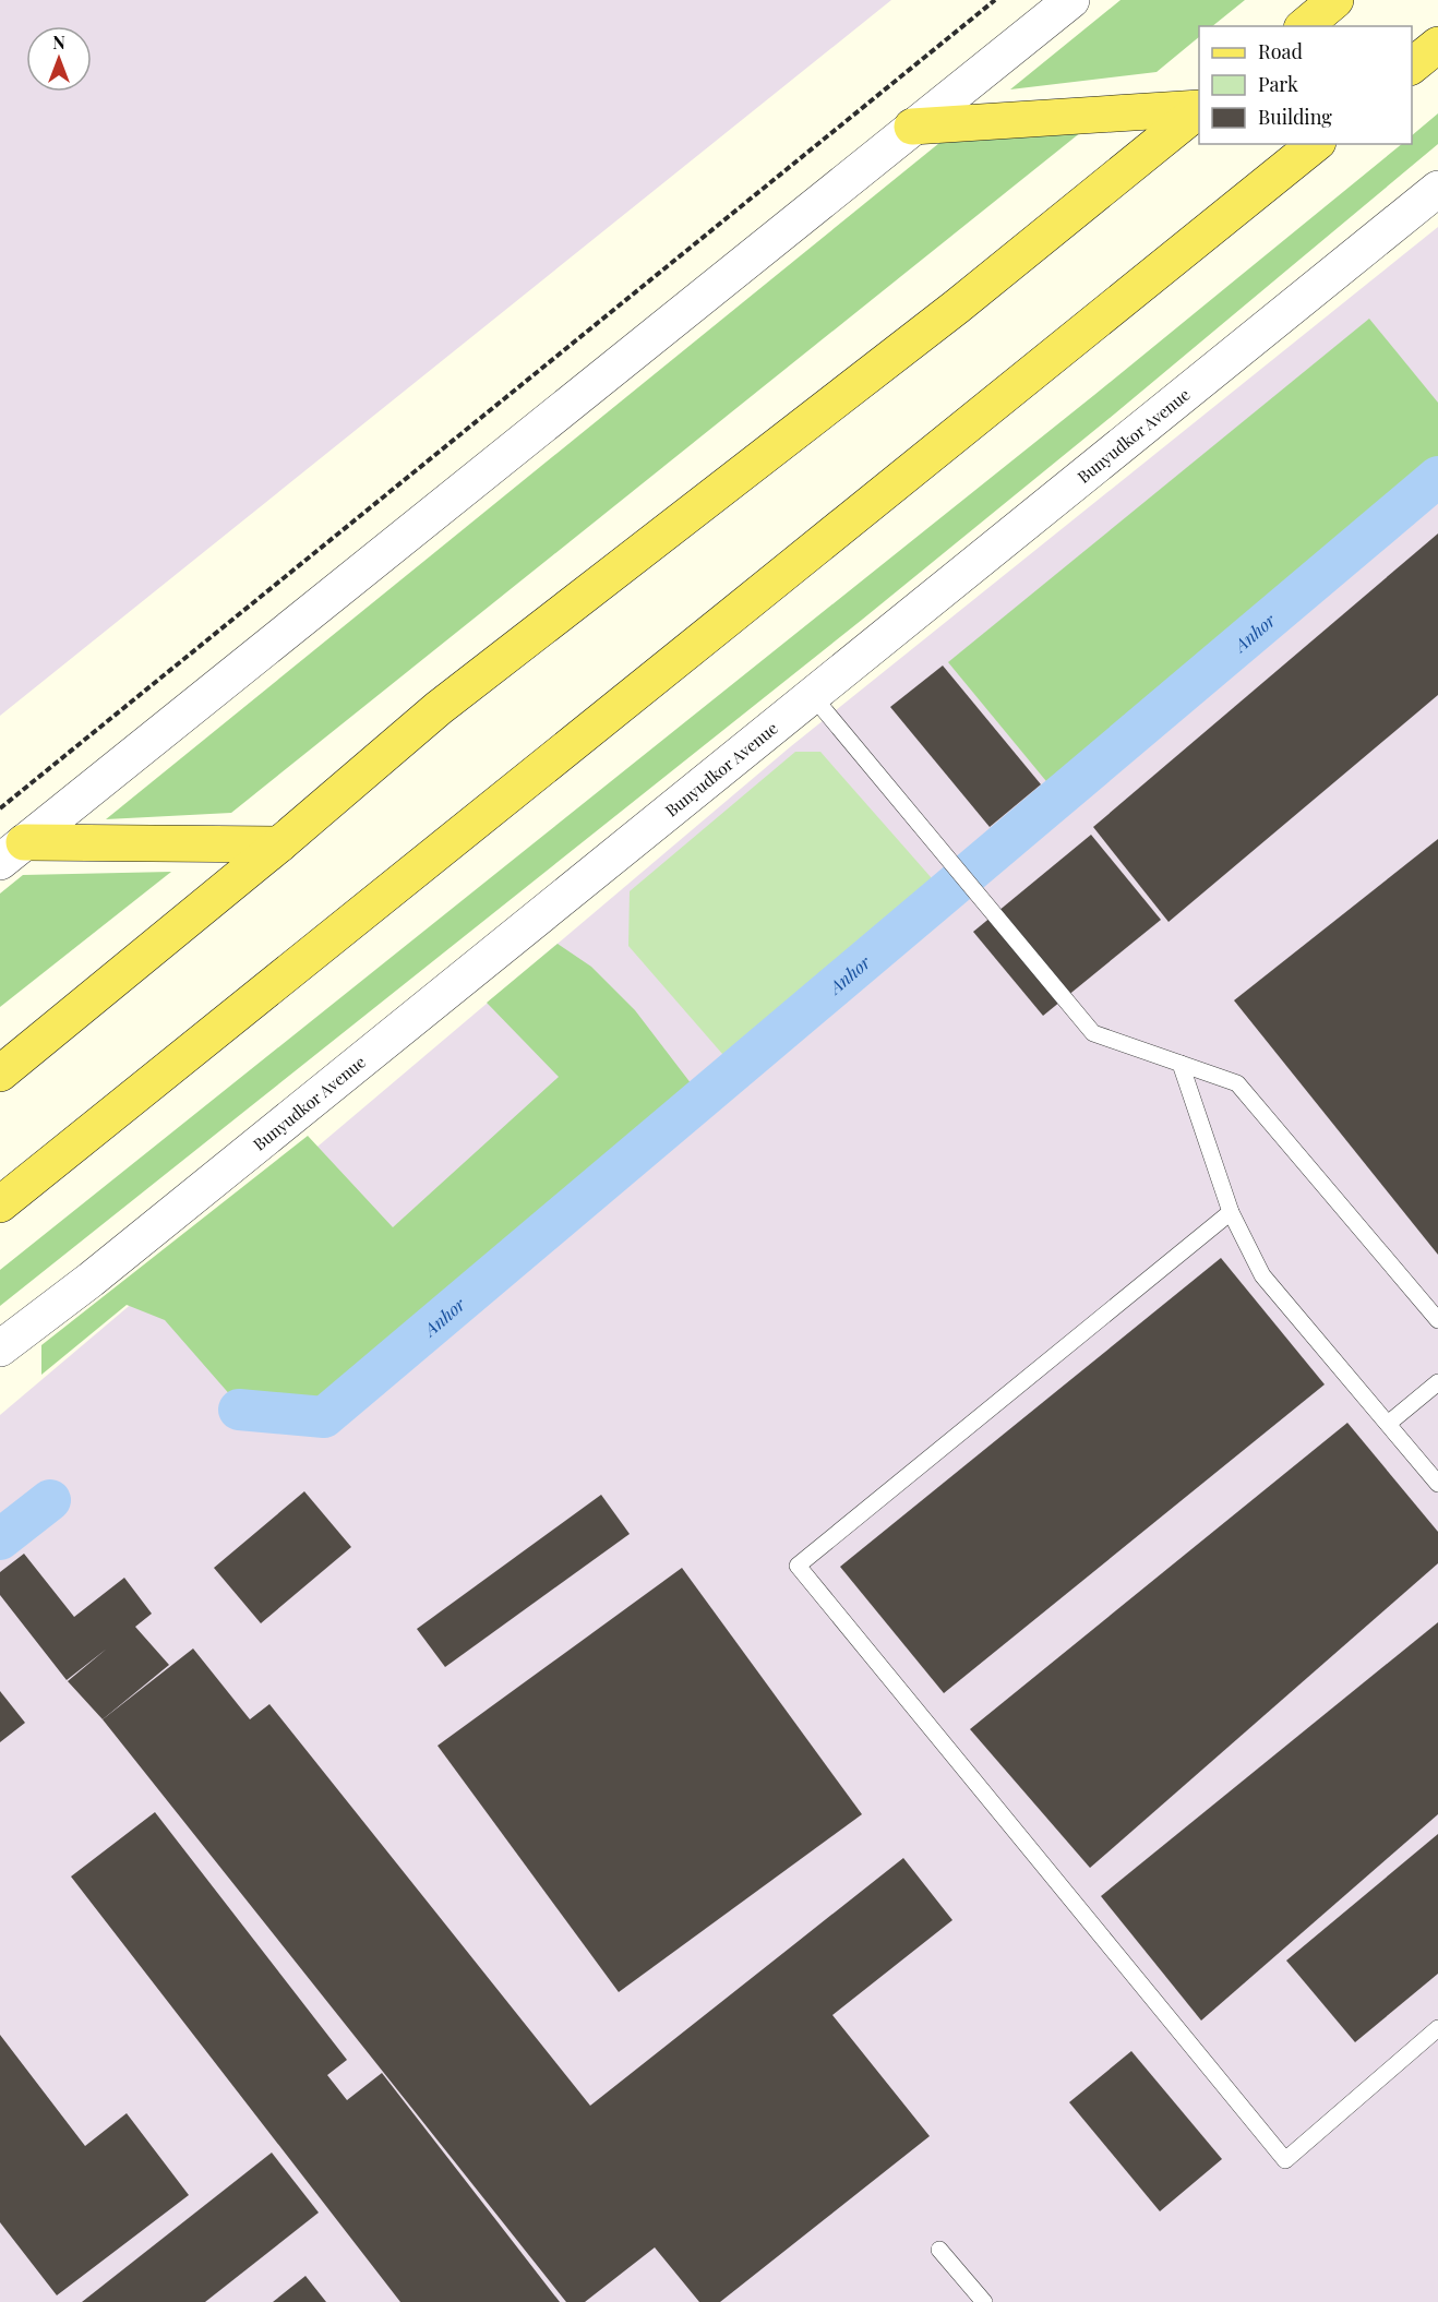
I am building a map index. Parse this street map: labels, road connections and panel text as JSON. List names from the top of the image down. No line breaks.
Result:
{"streets":{"street":["Bunyudkor Avenue"]},"water":["Anhor"],"legend":["Road","Park","Building"],"north":"top"}
